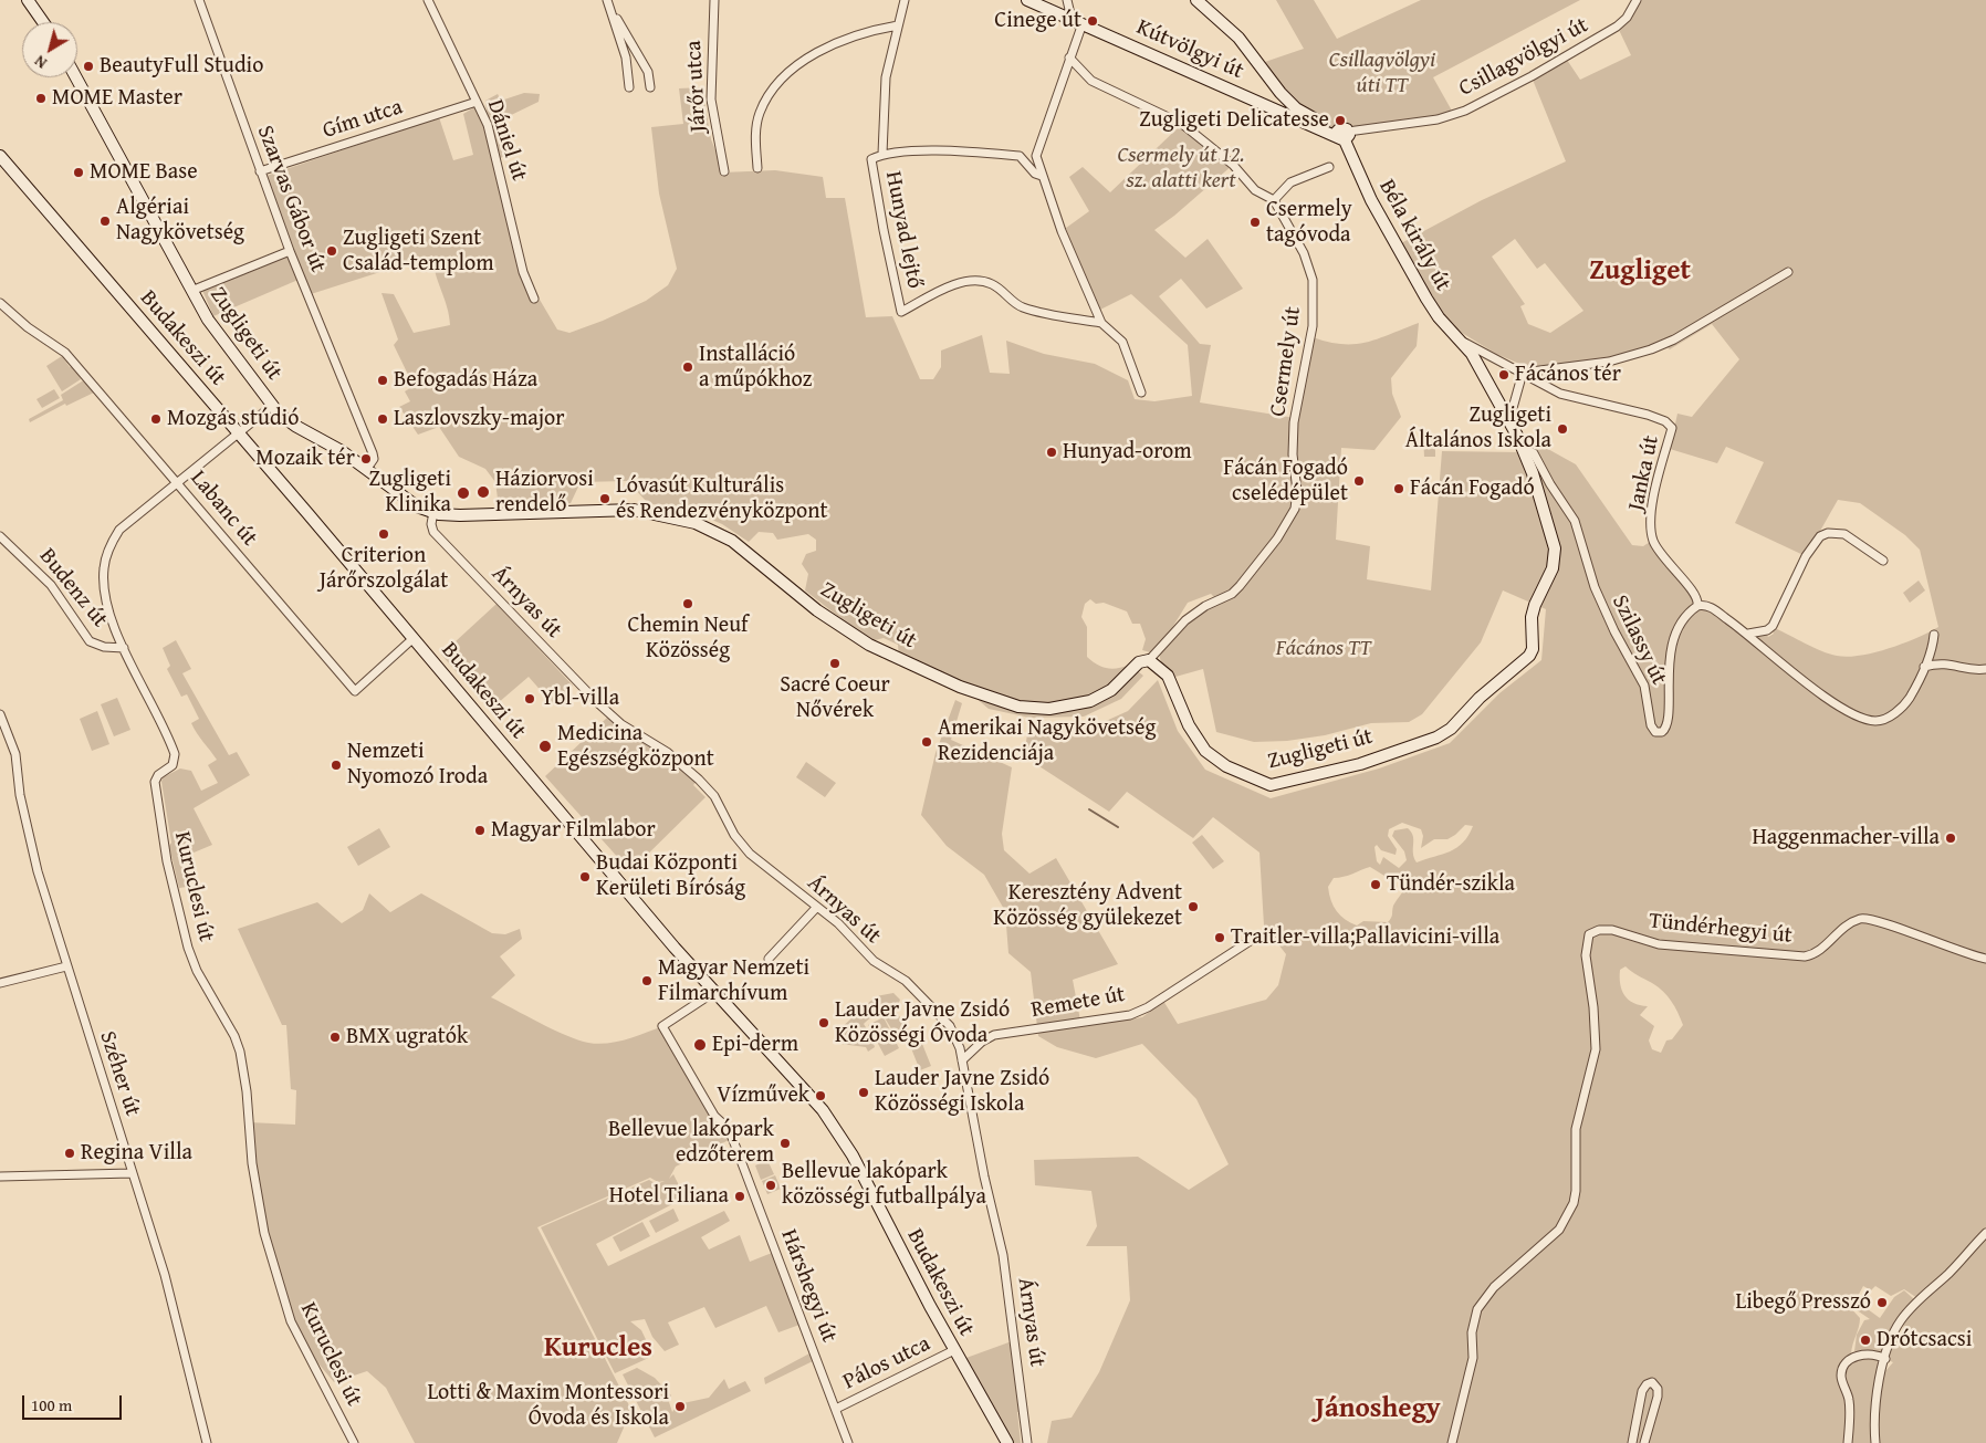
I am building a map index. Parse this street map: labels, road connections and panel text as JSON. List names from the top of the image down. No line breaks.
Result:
{"streets":{"street":["Kútvölgyi út","Csillagvölgyi út","Járőr utca","Gím utca","Dániel út","Szarvas Gábor út","Hunyad lejtő","Béla király út","Zugligeti út","Budakeszi út","Csermely út","Janka út","Labanc út","Budenz út","Árnyas út","Szilassy út","Kuruclesi út","Tündérhegyi út","Remete út","Széher út","Hárshegyi út","Pálos utca"]},"crossings":[["Kútvölgyi út","Csillagvölgyi út"],["Kútvölgyi út","Hunyad lejtő"],["Kútvölgyi út","Béla király út"],["Csillagvölgyi út","Béla király út"],["Gím utca","Dániel út"],["Gím utca","Szarvas Gábor út"],["Szarvas Gábor út","Zugligeti út"],["Hunyad lejtő","Csermely út"],["Zugligeti út","Csermely út"],["Zugligeti út","Árnyas út"],["Zugligeti út","Szilassy út"],["Zugligeti út","Kuruclesi út"],["Budakeszi út","Labanc út"],["Budakeszi út","Kuruclesi út"],["Budakeszi út","Hárshegyi út"],["Budakeszi út","Pálos utca"],["Janka út","Szilassy út"],["Labanc út","Kuruclesi út"],["Budenz út","Kuruclesi út"],["Árnyas út","Remete út"],["Hárshegyi út","Pálos utca"]],"districts":["Zugliget","Kurucles","Jánoshegy"],"parks":["Csillagvölgyi úti TT","Csermely út 12. sz. alatti kert","Fácános TT"],"places":["Cinege út","BeautyFull Studio","MOME Master","Zugligeti Delicatesse","MOME Base","Algériai Nagykövetség","Csermely tagóvoda","Zugligeti Szent Család-templom","Installáció a műpókhoz","Fácános tér","Befogadás Háza","Mozgás stúdió","Laszlovszky-major","Zugligeti Általános Iskola","Hunyad-orom","Mozaik tér","Fácán Fogadó cselédépület","Fácán Fogadó","Háziorvosi rendelő","Zugligeti Klinika","Lóvasút Kulturális és Rendezvényközpont","Criterion Járőrszolgálat","Chemin Neuf Közösség","Sacré Coeur Nővérek","Ybl-villa","Amerikai Nagykövetség Rezidenciája","Medicina Egészségközpont","Nemzeti Nyomozó Iroda","Magyar Filmlabor","Haggenmacher-villa","Budai Központi Kerületi Bíróság","Tündér-szikla","Keresztény Advent Közösség gyülekezet","Traitler-villa;Pallavicini-villa","Magyar Nemzeti Filmarchívum","Lauder Javne Zsidó Közösségi Óvoda","BMX ugratók","Epi-derm","Lauder Javne Zsidó Közösségi Iskola","Vízművek","Bellevue lakópark edzőterem","Regina Villa","Bellevue lakópark közösségi futballpálya","Hotel Tiliana","Libegő Presszó","Drótcsacsi","Lotti & Maxim Montessori Óvoda és Iskola"],"scale_bar":"100 m","north":"bottom left"}
